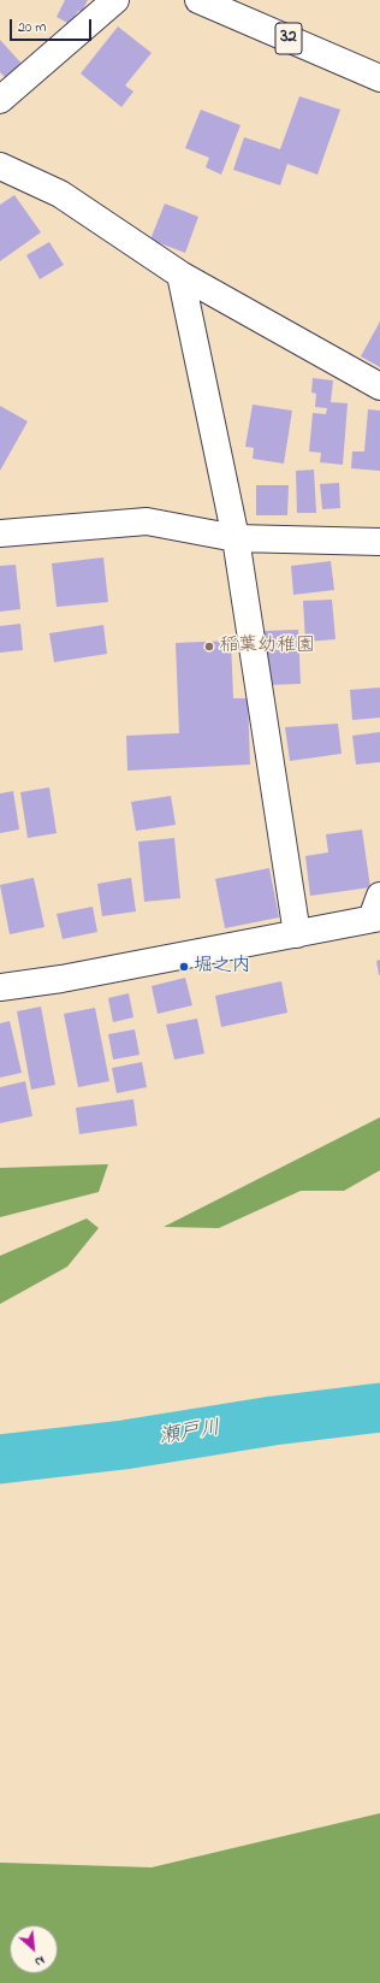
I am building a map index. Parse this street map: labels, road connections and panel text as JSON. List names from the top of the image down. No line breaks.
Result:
{"streets":{"street":["32"]},"water":["瀬戸川"],"places":["稲葉幼稚園","堀之内"],"scale_bar":"20 m","north":"bottom right"}
